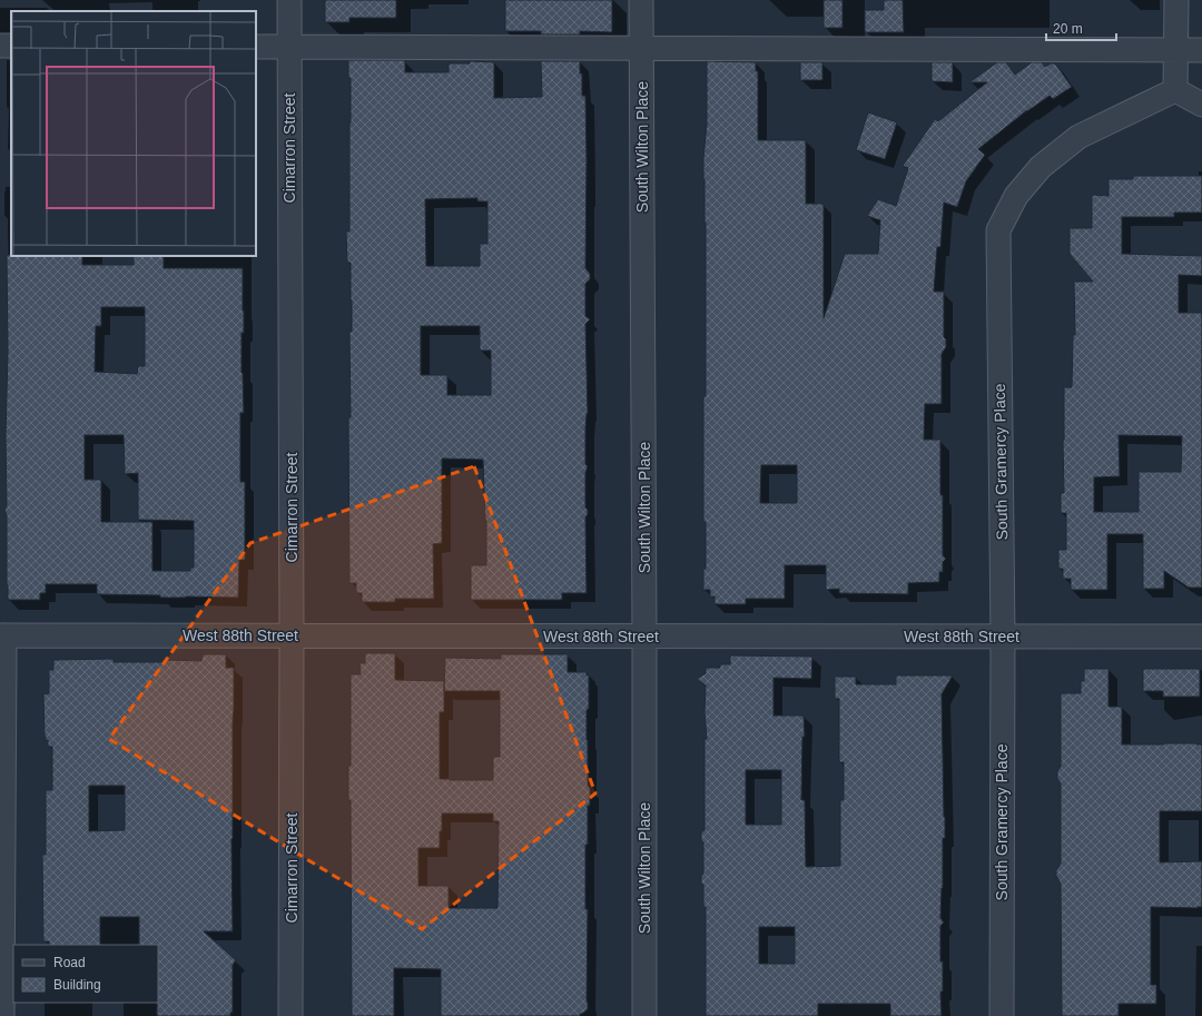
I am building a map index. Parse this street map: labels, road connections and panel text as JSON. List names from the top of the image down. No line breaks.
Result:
{"streets":{"street":["South Wilton Place","Cimarron Street","South Gramercy Place","West 88th Street"]},"crossings":[["South Wilton Place","West 88th Street"],["Cimarron Street","West 88th Street"],["South Gramercy Place","West 88th Street"]],"legend":["Road","Building"],"scale_bar":"20 m"}
